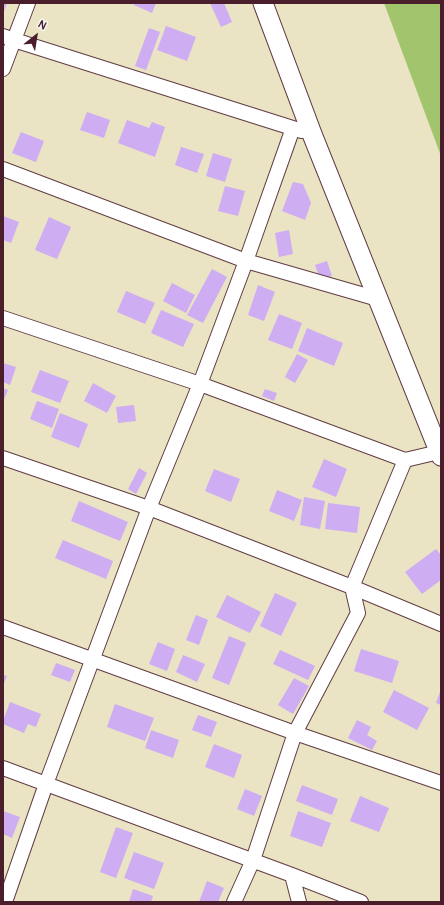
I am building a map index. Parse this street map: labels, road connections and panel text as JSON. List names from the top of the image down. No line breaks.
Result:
{"north":"top right"}
